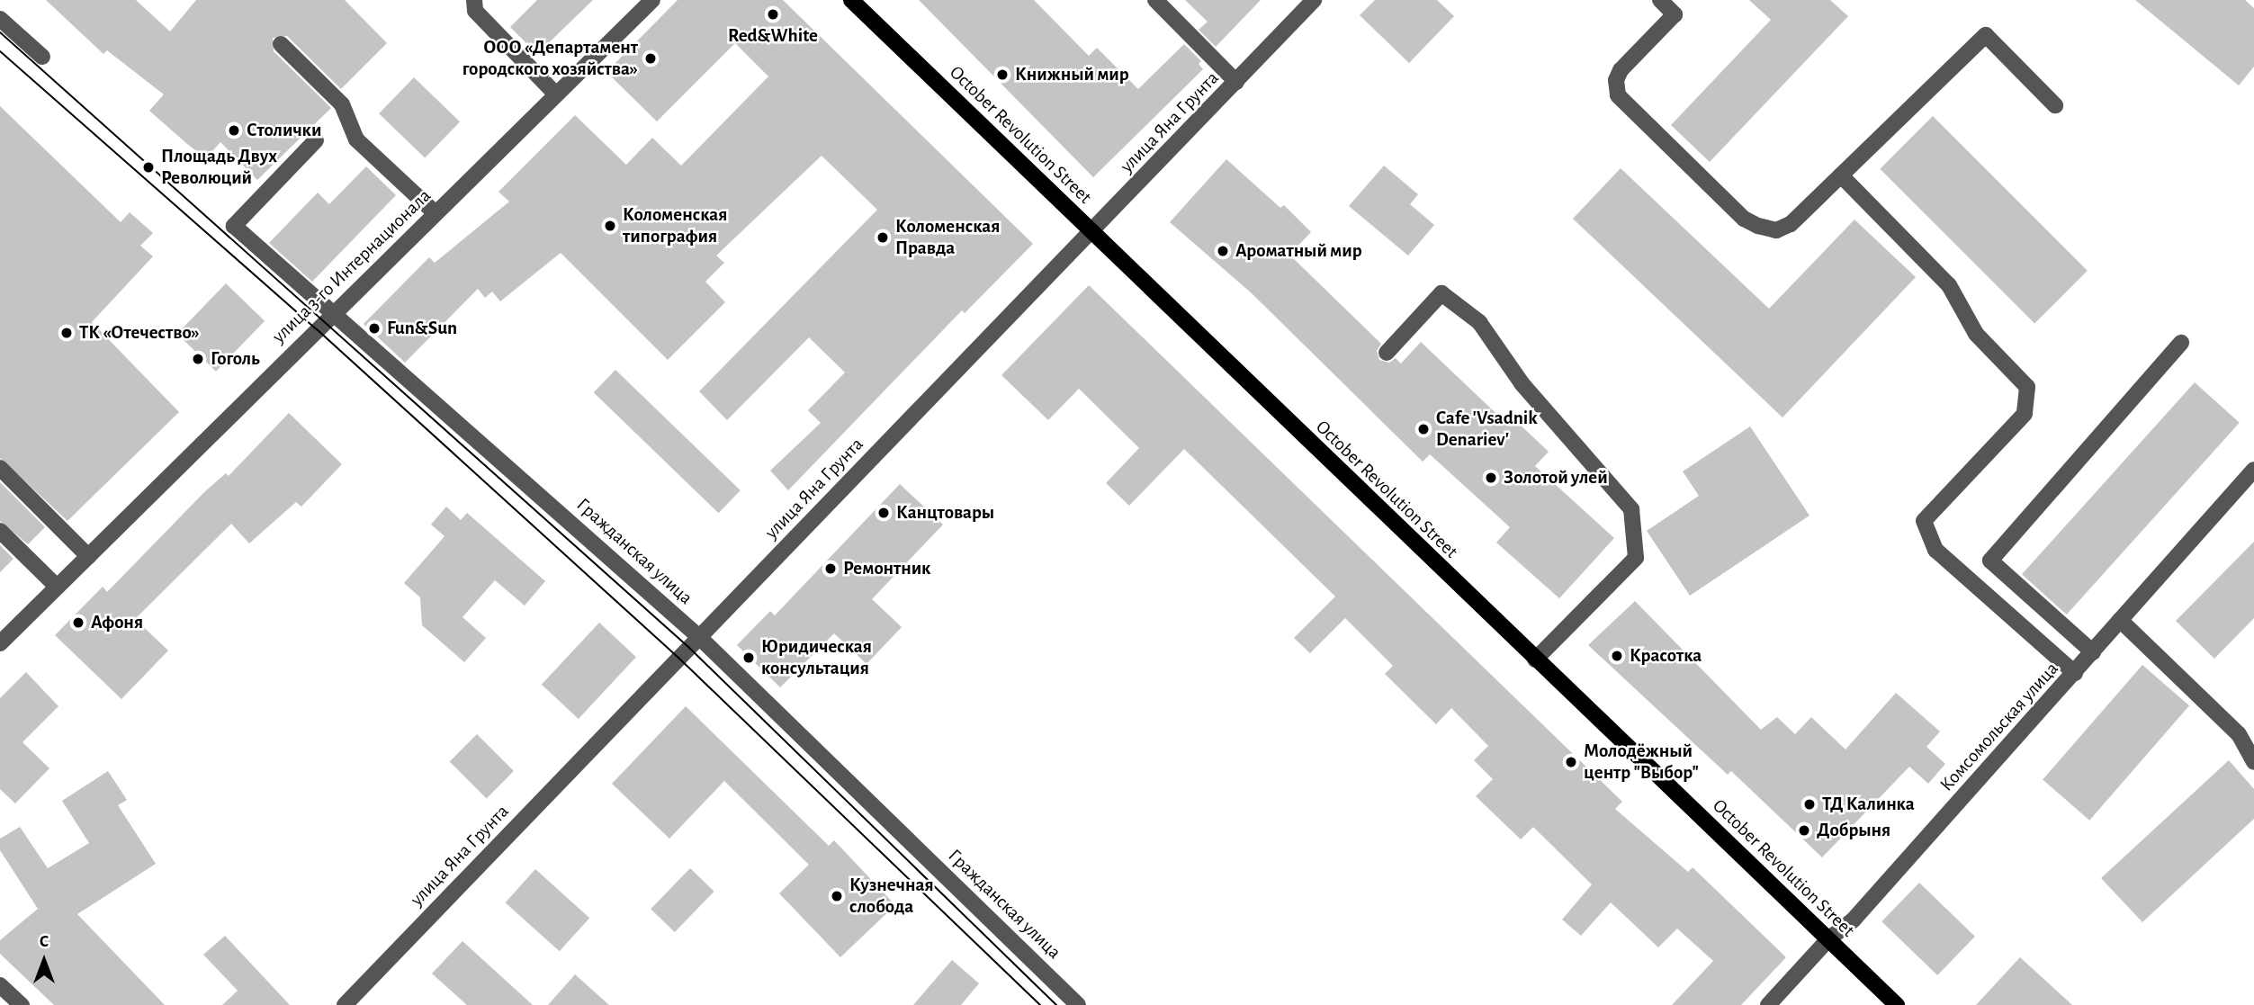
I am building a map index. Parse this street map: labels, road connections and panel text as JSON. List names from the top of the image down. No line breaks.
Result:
{"streets":{"main road":["October Revolution Street"],"street":["улица Яна Грунта","улица 3-го Интернационала","Гражданская улица","Комсомольская улица"]},"crossings":[["улица Яна Грунта","October Revolution Street"],["улица Яна Грунта","Гражданская улица"],["October Revolution Street","Комсомольская улица"],["улица 3-го Интернационала","Гражданская улица"]],"places":["Red&White","ООО «Департамент городского хозяйства»","Книжный мир","Столички","Площадь Двух Революций","Коломенская типография","Коломенская Правда","Ароматный мир","Fun&Sun","ТК «Отечество»","Гоголь","Cafe 'Vsadnik Denariev'","Золотой улей","Канцтовары","Ремонтник","Афоня","Красотка","Юридическая консультация","Молодёжный центр \"Выбор\"","ТД Калинка","Добрыня","Кузнечная слобода"],"north":"top"}
